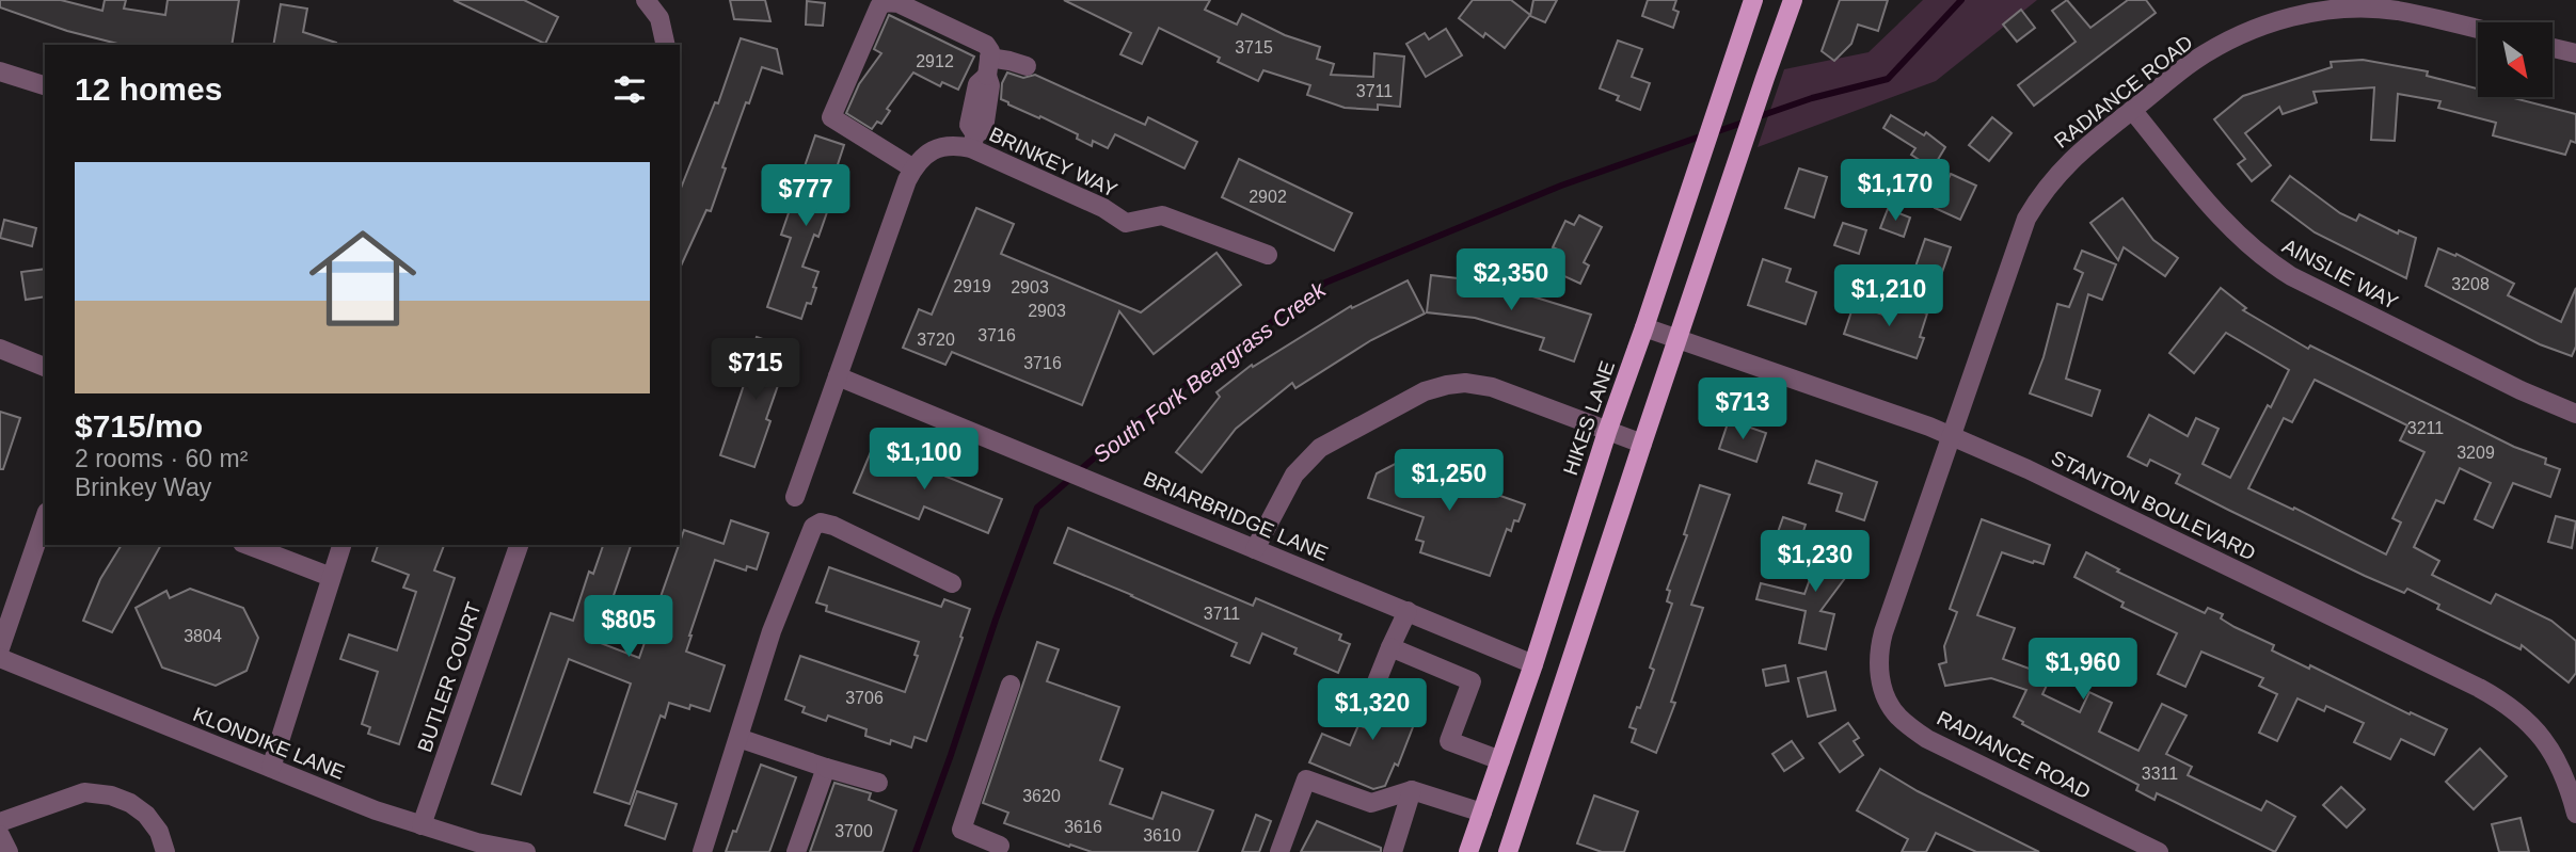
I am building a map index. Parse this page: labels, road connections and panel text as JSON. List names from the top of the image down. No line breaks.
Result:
{"streets":{"main road":["HIKES LANE"],"street":["RADIANCE ROAD","BRINKEY WAY","AINSLIE WAY","STANTON BOULEVARD","BRIARBRIDGE LANE","BUTLER COURT","KLONDIKE LANE"]},"crossings":[["RADIANCE ROAD","AINSLIE WAY"],["RADIANCE ROAD","STANTON BOULEVARD"],["HIKES LANE","STANTON BOULEVARD"],["HIKES LANE","BRIARBRIDGE LANE"],["BUTLER COURT","KLONDIKE LANE"]],"water":["South Fork Beargrass Creek"],"house_numbers":["3715","2912","3711","2902","3208","2919","2903","2903","3716","3720","3716","3211","3209","3711","3804","3706","3311","3620","3616","3700","3610"],"north":"bottom right","page":{"heading":"12 homes","list":[{"name":"$715/mo","note":"2 rooms · 60 m² · Brinkey Way"}],"price":["$1,170","$777","$2,350","$1,210","$715","$713","$1,100","$1,250","$1,230","$805","$1,960","$1,320"]}}
